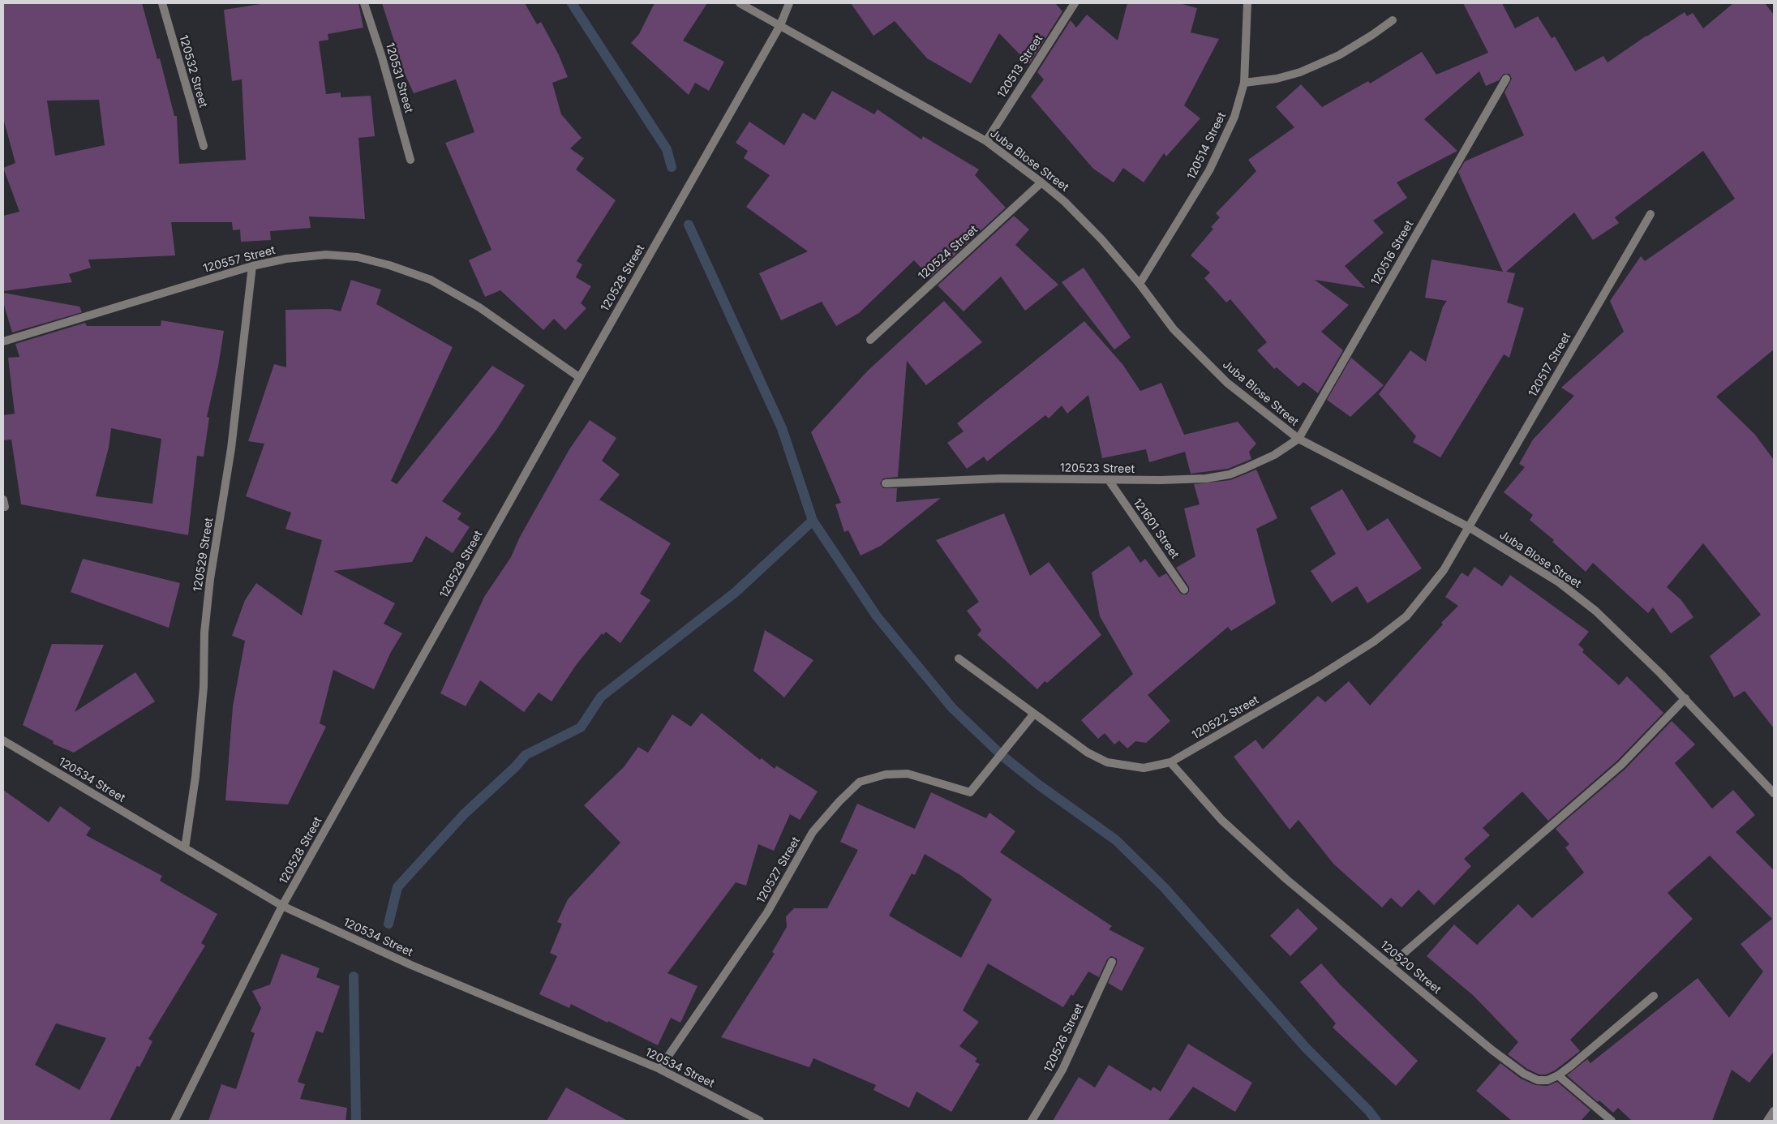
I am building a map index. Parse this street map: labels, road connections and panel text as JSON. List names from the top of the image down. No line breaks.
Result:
{"streets":{"street":["120513 Street","120532 Street","120531 Street","120514 Street","Juba Blose Street","120524 Street","120516 Street","120557 Street","120528 Street","120517 Street","120523 Street","121601 Street","120529 Street","120522 Street","120534 Street","120527 Street","120520 Street","120526 Street"]},"crossings":[["120513 Street","Juba Blose Street"],["120514 Street","Juba Blose Street"],["Juba Blose Street","120524 Street"],["Juba Blose Street","120516 Street"],["Juba Blose Street","120528 Street"],["Juba Blose Street","120517 Street"],["Juba Blose Street","120523 Street"],["Juba Blose Street","120522 Street"],["120516 Street","120523 Street"],["120557 Street","120528 Street"],["120557 Street","120529 Street"],["120528 Street","120534 Street"],["120517 Street","120522 Street"],["120523 Street","121601 Street"],["120529 Street","120534 Street"],["120522 Street","120527 Street"],["120522 Street","120520 Street"],["120534 Street","120527 Street"]]}
